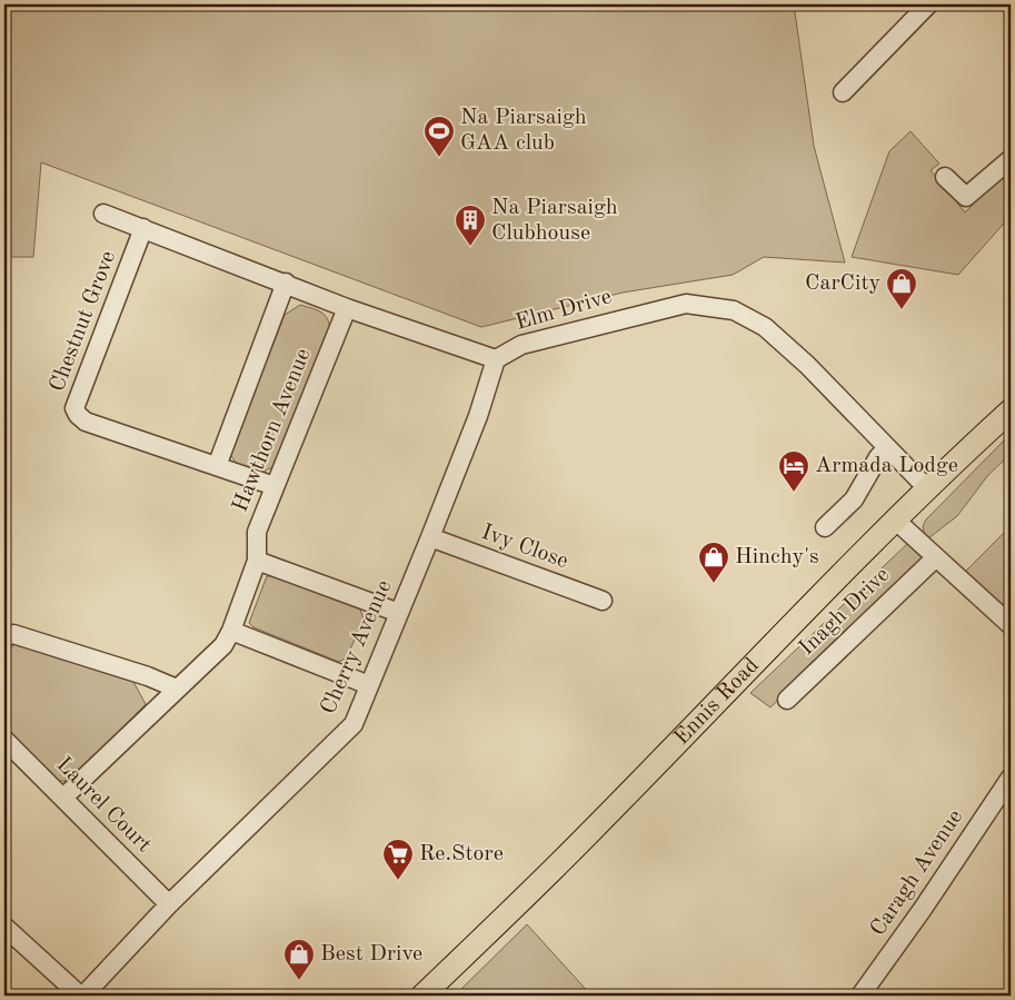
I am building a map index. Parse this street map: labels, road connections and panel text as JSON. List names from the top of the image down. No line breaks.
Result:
{"streets":{"main road":["Ennis Road"],"street":["Elm Drive","Chestnut Grove","Hawthorn Avenue","Ivy Close","Inagh Drive","Cherry Avenue","Laurel Court","Caragh Avenue"]},"crossings":[["Elm Drive","Chestnut Grove"],["Elm Drive","Hawthorn Avenue"],["Elm Drive","Cherry Avenue"],["Elm Drive","Ennis Road"],["Chestnut Grove","Hawthorn Avenue"],["Hawthorn Avenue","Laurel Court"],["Ivy Close","Cherry Avenue"],["Cherry Avenue","Laurel Court"]],"places":{"sports":["Na Piarsaigh GAA club"],"building":["Na Piarsaigh Clubhouse"],"shop":["CarCity","Hinchy's","Best Drive"],"hotel":["Armada Lodge"],"supermarket":["Re.Store"]}}
